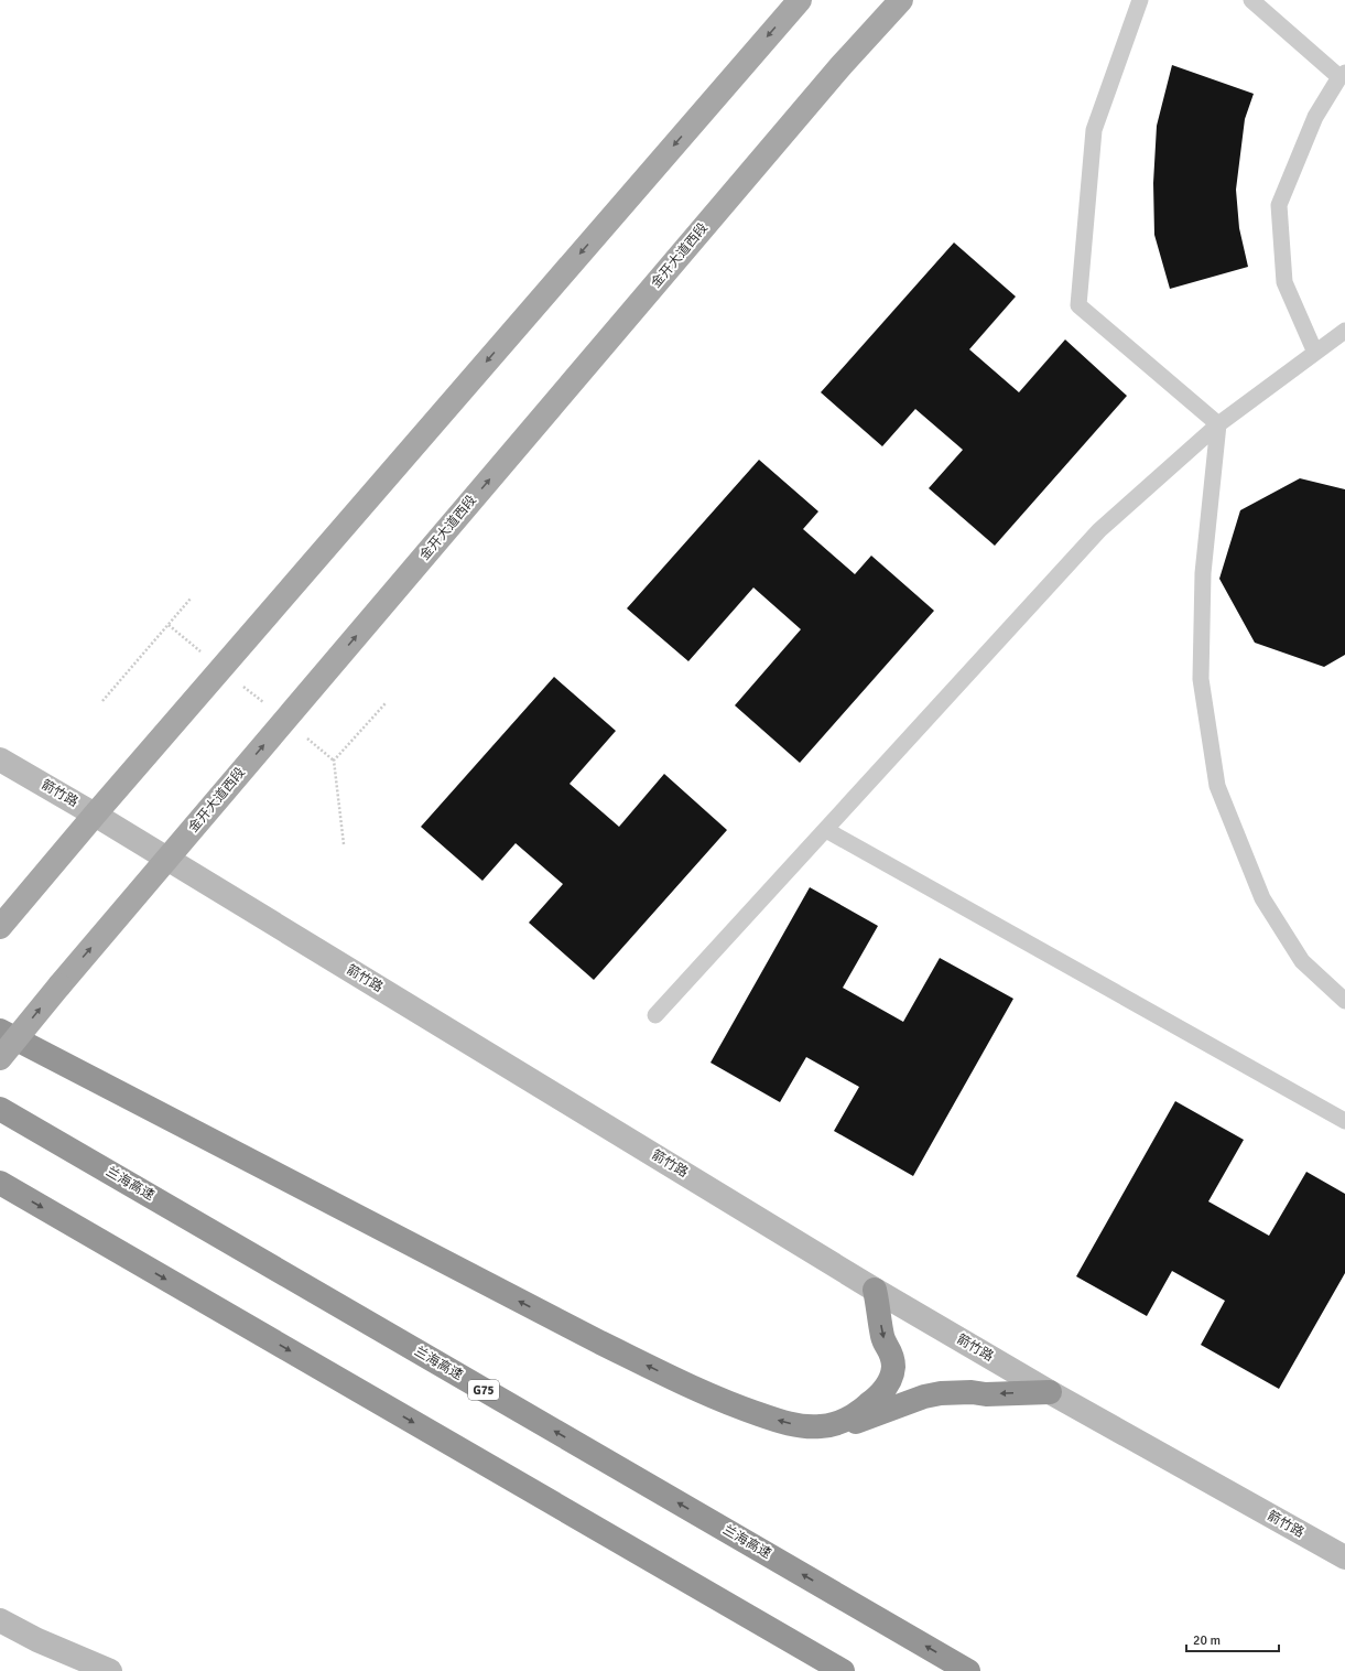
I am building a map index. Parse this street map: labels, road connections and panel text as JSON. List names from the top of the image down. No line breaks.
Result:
{"streets":{"highway":["兰海高速","G75"],"main road":["金开大道西段"],"street":["箭竹路"]},"crossings":[["金开大道西段","箭竹路"]],"scale_bar":"20 m"}
